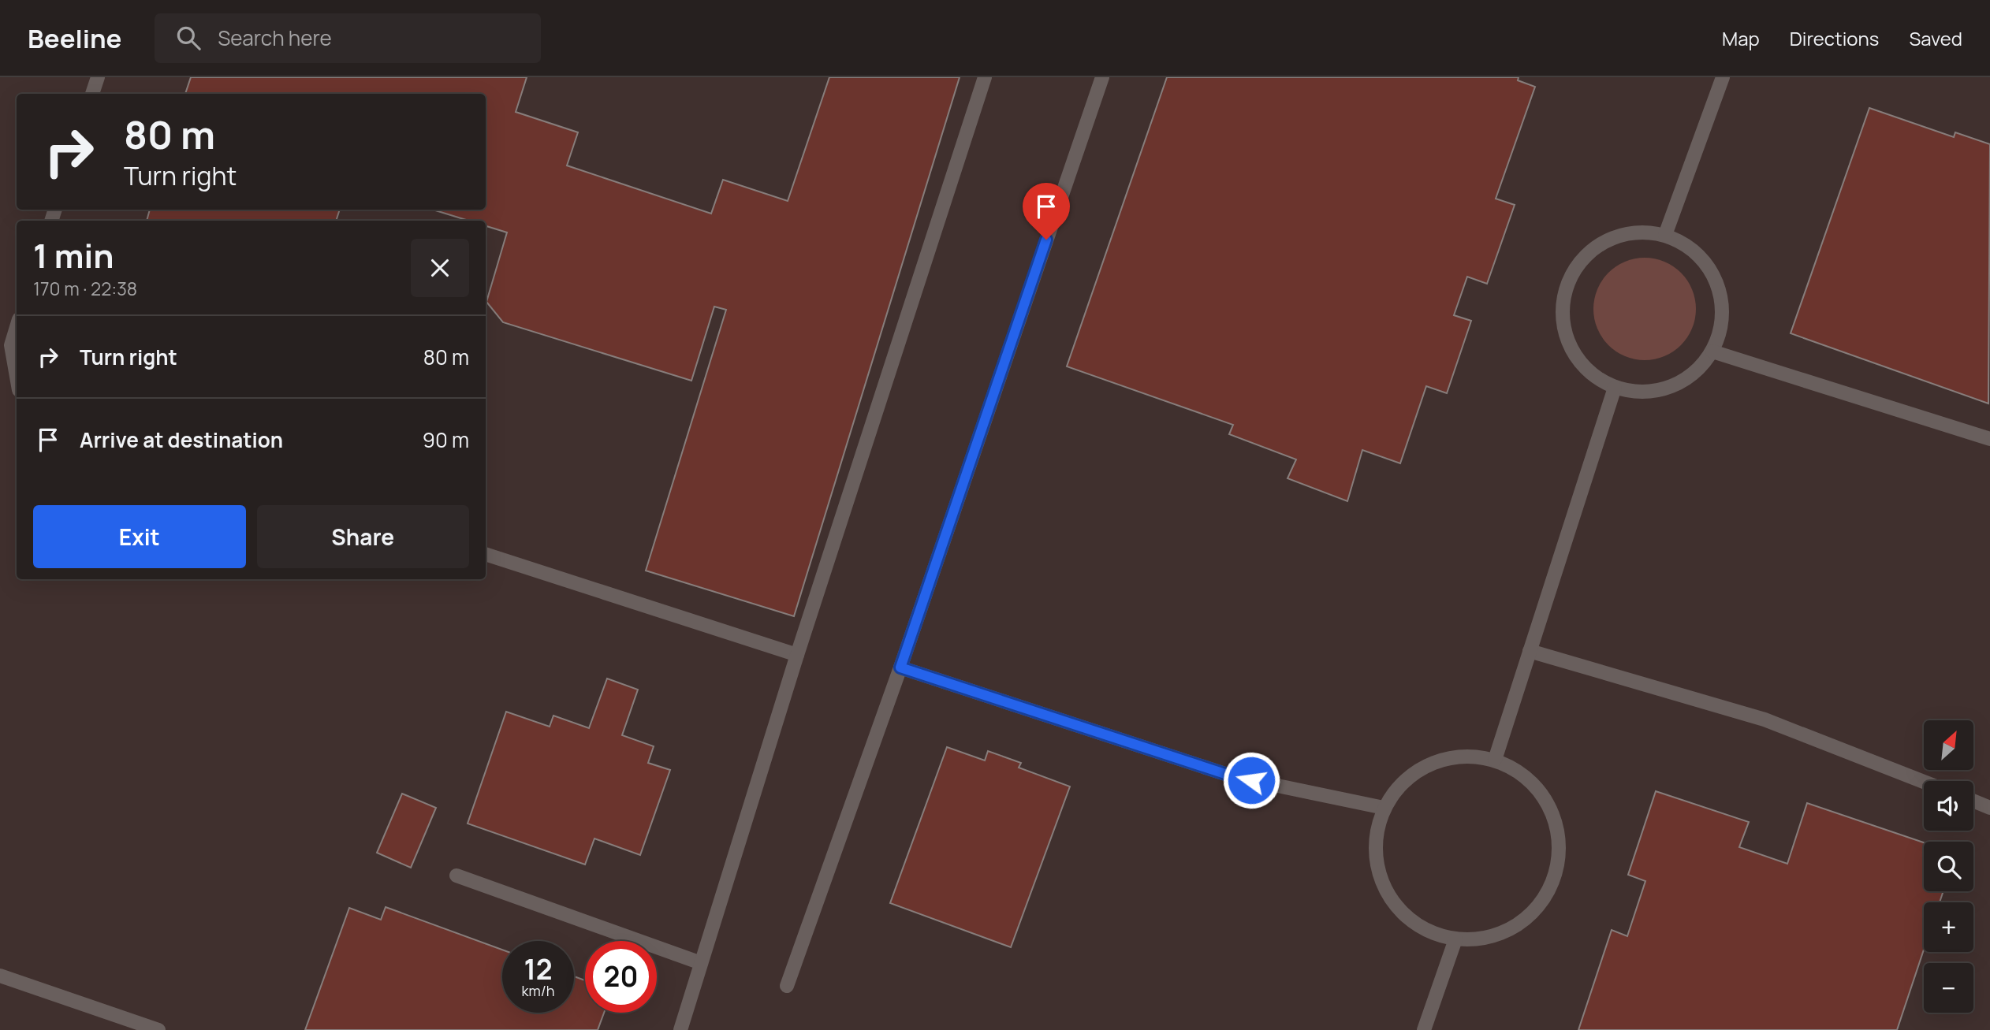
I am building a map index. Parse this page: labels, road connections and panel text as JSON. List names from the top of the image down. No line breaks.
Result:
{"north":"top right","page":{"header":"Beeline","search":"Search here","nav":["Map","Directions","Saved"],"turn":["80 m","Turn right"],"heading":["1 min","170 m · 22:38"],"list":[{"name":"Turn right","value":"80 m"},{"name":"Arrive at destination","value":"90 m"}],"buttons":["Exit","Share"],"map_buttons":["+","−"],"speed":"12 km/h","limit":"20"}}
